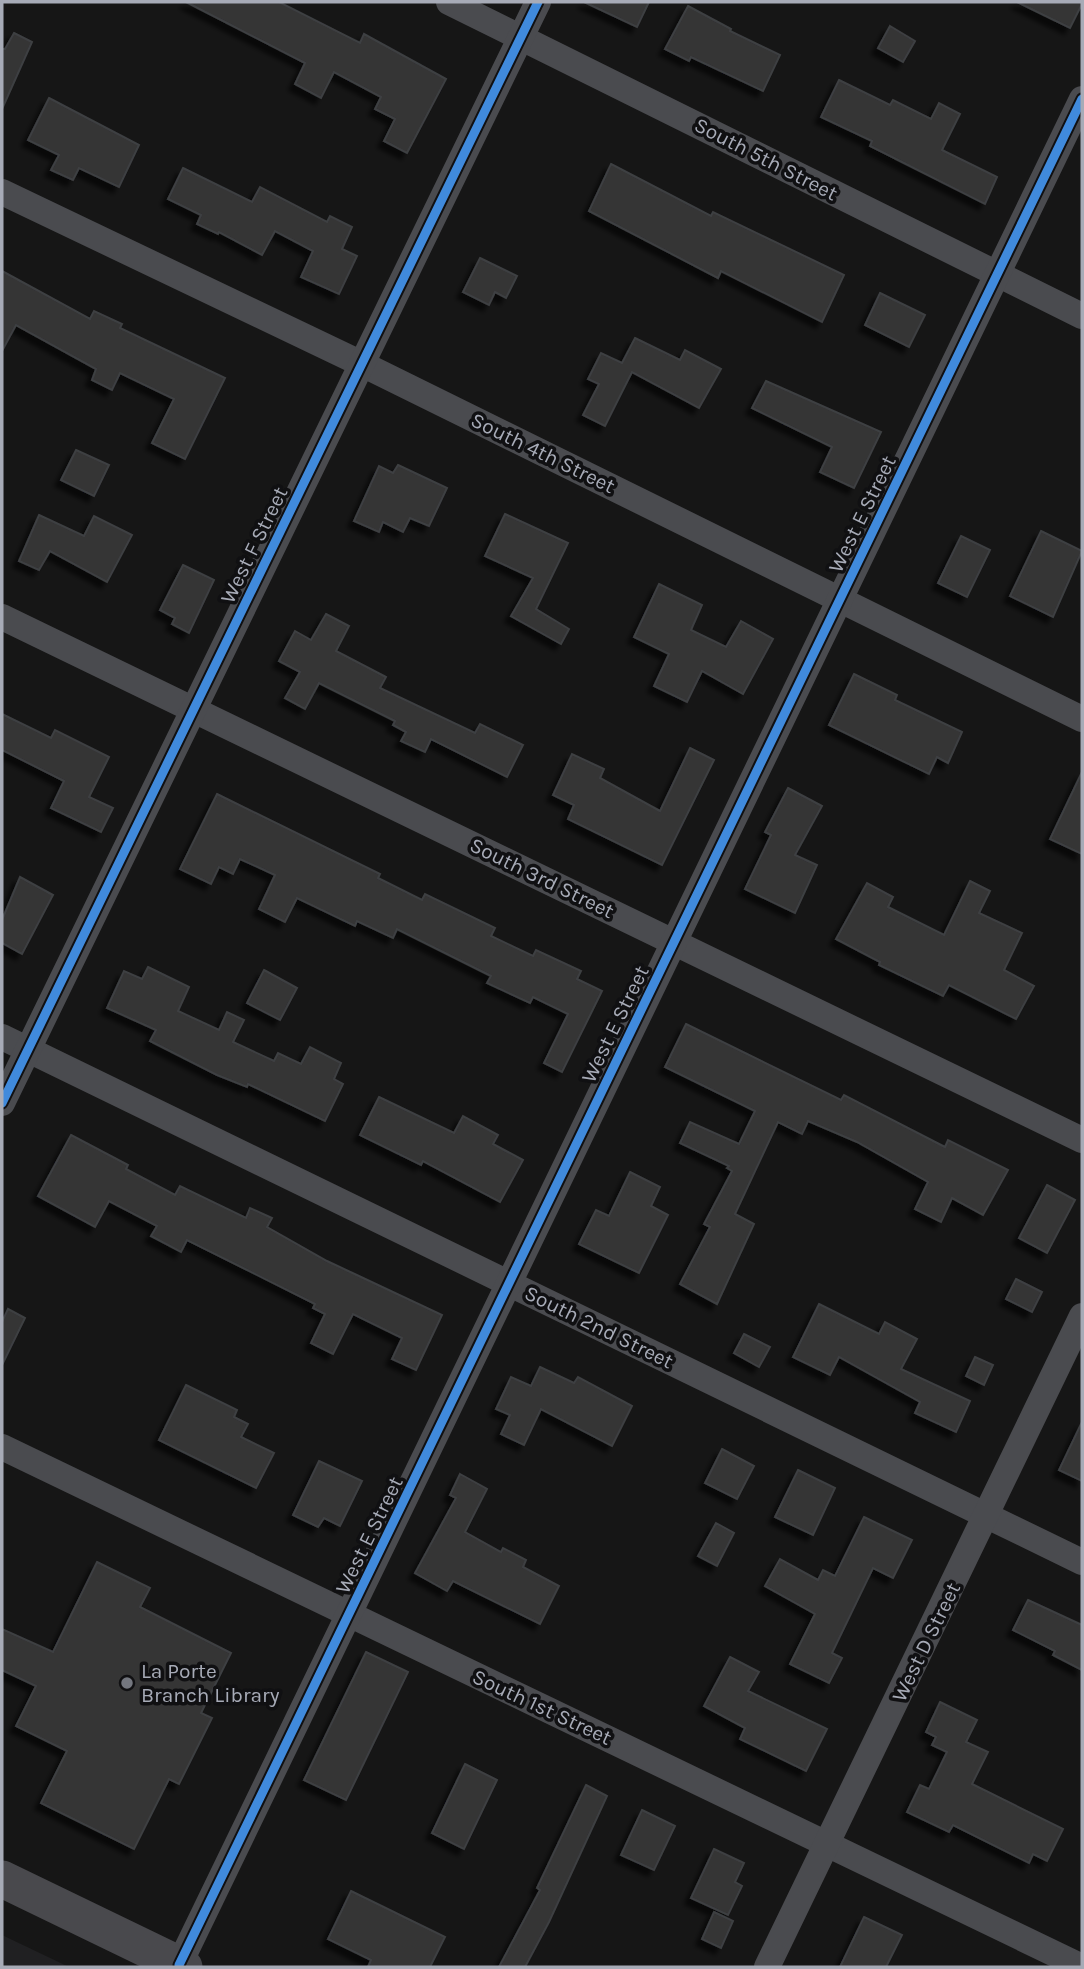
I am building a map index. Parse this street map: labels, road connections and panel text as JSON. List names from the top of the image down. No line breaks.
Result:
{"streets":{"street":["South 5th Street","South 4th Street","West E Street","West F Street","South 3rd Street","South 2nd Street","West D Street","South 1st Street"]},"crossings":[["South 5th Street","West E Street"],["South 5th Street","West F Street"],["South 4th Street","West E Street"],["South 4th Street","West F Street"],["West E Street","South 3rd Street"],["West E Street","South 2nd Street"],["West E Street","South 1st Street"],["West F Street","South 3rd Street"],["West F Street","South 2nd Street"],["South 2nd Street","West D Street"],["West D Street","South 1st Street"]],"places":["La Porte Branch Library"]}
